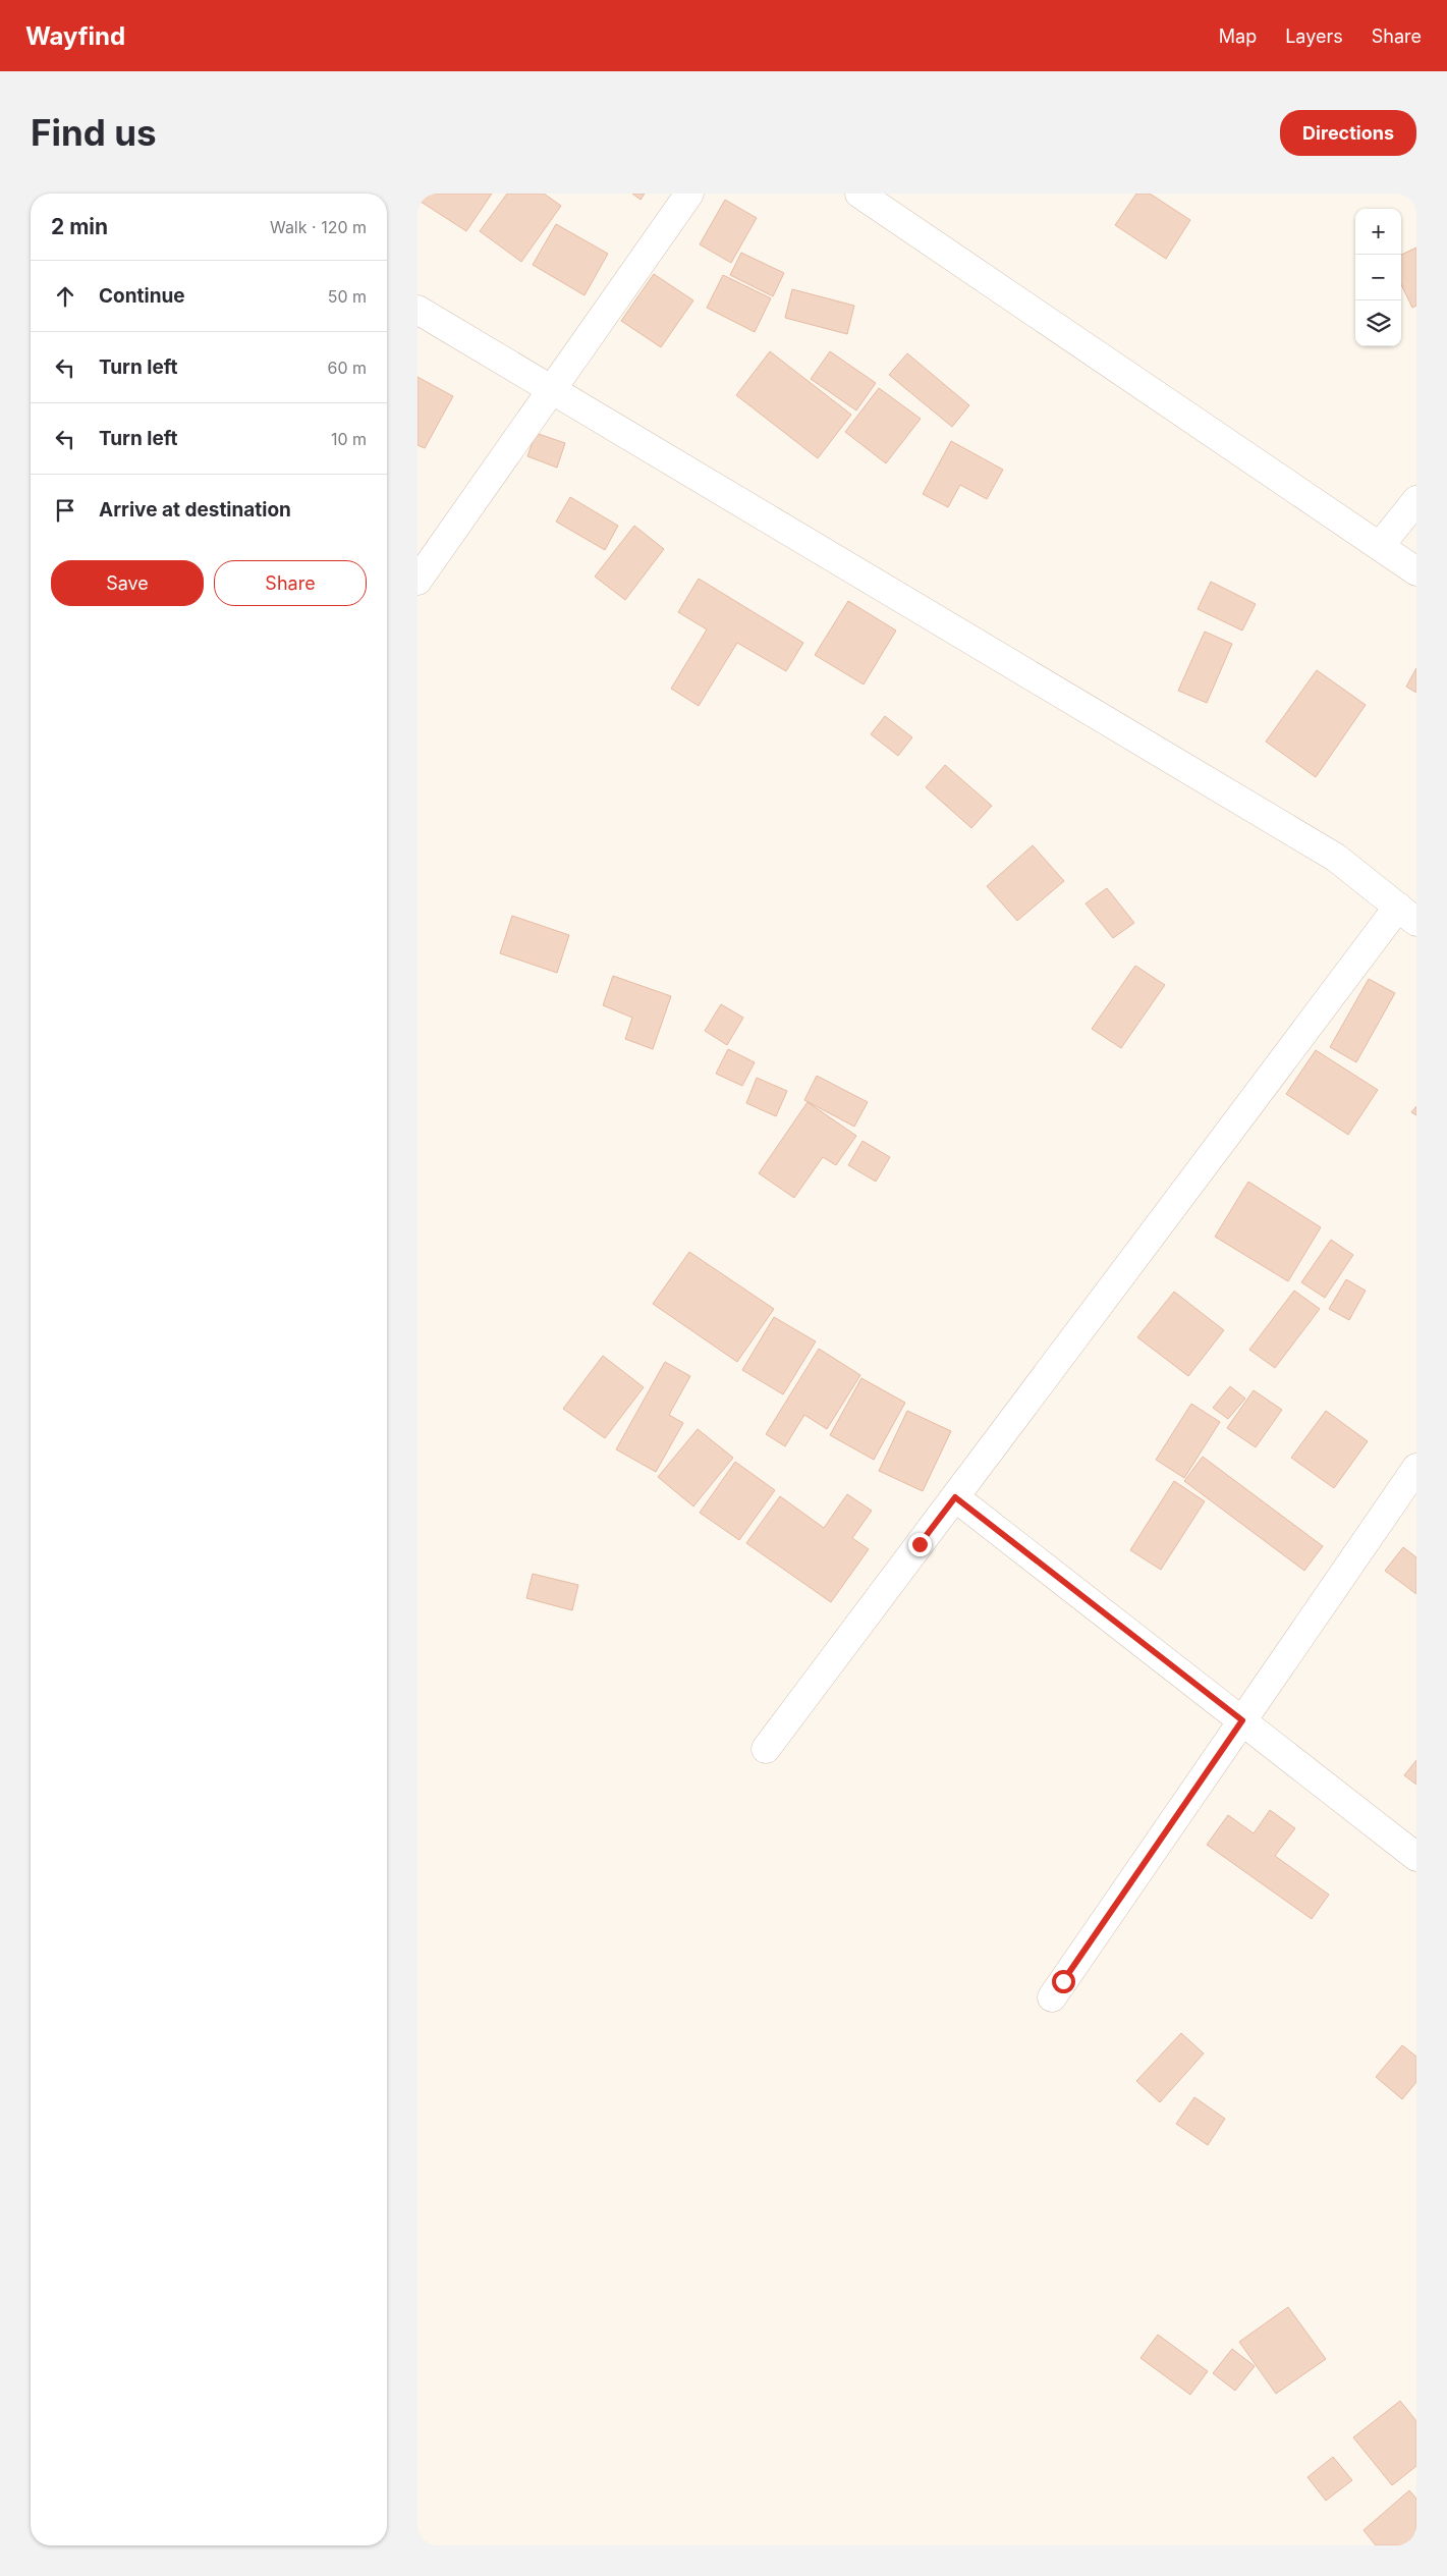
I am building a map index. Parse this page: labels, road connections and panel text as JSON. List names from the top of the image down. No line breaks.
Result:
{"page":{"header":"Wayfind","nav":["Map","Layers","Share"],"buttons":["Directions",["Save","Share"]],"title":"Find us","heading":["2 min","Walk · 120 m"],"map_buttons":["+","−"],"list":[["Continue","50 m"],["Turn left","60 m"],["Turn left","10 m"],"Arrive at destination"]}}
